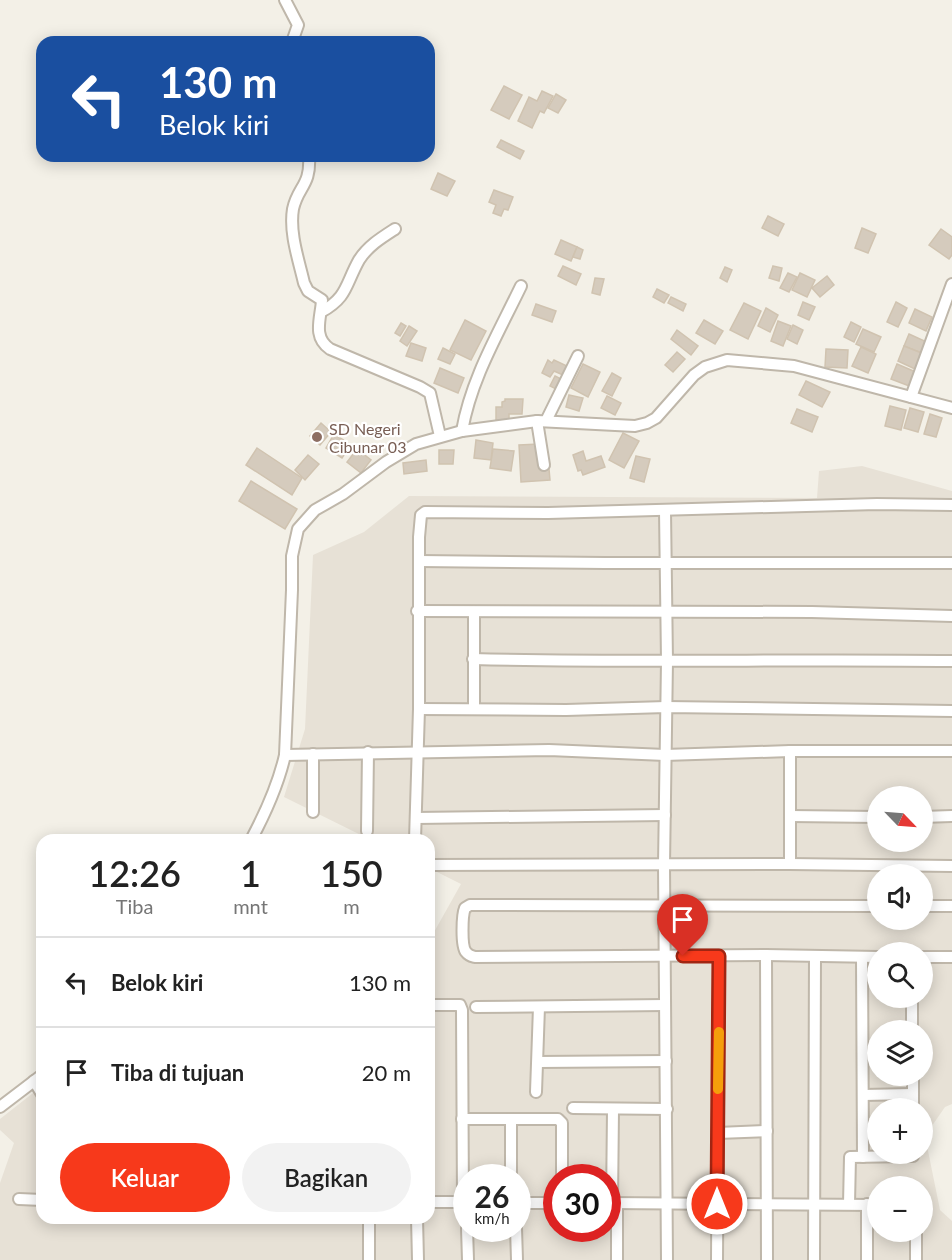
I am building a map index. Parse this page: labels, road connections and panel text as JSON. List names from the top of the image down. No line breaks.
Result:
{"places":["SD Negeri Cibunar 03"],"north":"bottom right","page":{"turn":["130 m","Belok kiri"],"map_buttons":["+","−"],"eta":["12:26","Tiba","1","mnt","150","m"],"list":[{"name":"Belok kiri","value":"130 m"},{"name":"Tiba di tujuan","value":"20 m"}],"buttons":["Keluar","Bagikan"],"speed":"26 km/h","limit":"30"}}
